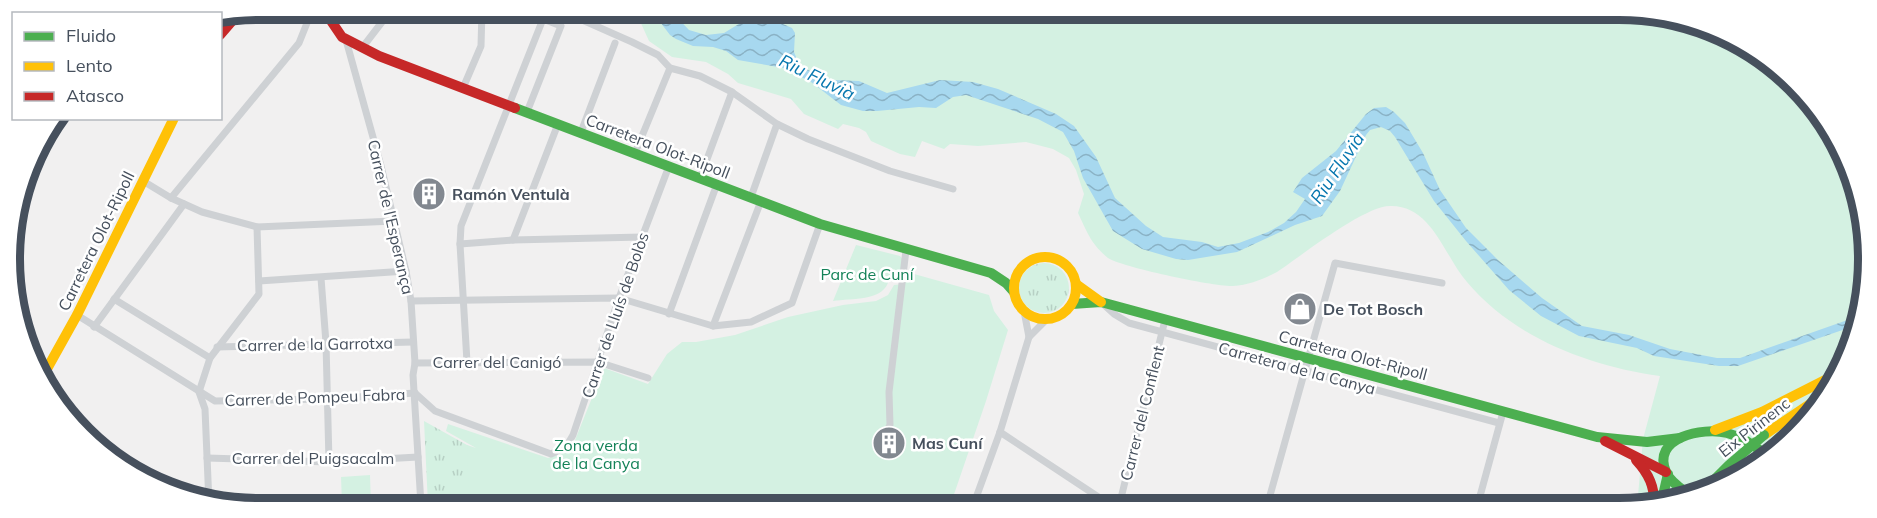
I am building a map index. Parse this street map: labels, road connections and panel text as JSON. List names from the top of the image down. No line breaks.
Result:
{"streets":{"main road":["Carretera Olot-Ripoll","Eix Pirinenc"],"street":["Carrer de l'Esperança","Carrer de Lluís de Bolòs","Carrer de la Garrotxa","Carrer del Canigó","Carretera de la Canya","Carrer de Pompeu Fabra","Carrer del Conflent","Carrer del Puigsacalm"]},"crossings":[["Carretera Olot-Ripoll","Carrer de l'Esperança"],["Carretera Olot-Ripoll","Carrer de Lluís de Bolòs"],["Carretera Olot-Ripoll","Carretera de la Canya"],["Carretera Olot-Ripoll","Carrer del Conflent"],["Carrer de l'Esperança","Carrer de Lluís de Bolòs"],["Carrer de l'Esperança","Carrer de la Garrotxa"],["Carrer de l'Esperança","Carrer del Canigó"],["Carrer de l'Esperança","Carrer de Pompeu Fabra"],["Carrer de l'Esperança","Carrer del Puigsacalm"],["Carrer de Lluís de Bolòs","Carrer del Canigó"],["Carrer de Lluís de Bolòs","Carrer de Pompeu Fabra"],["Carretera de la Canya","Carrer del Conflent"]],"water":["Riu Fluvià"],"parks":["Parc de Cuní","Zona verda de la Canya"],"places":{"building":["Ramón Ventulà","Mas Cuní"],"shop":["De Tot Bosch"]},"legend":["Fluido","Lento","Atasco"]}
